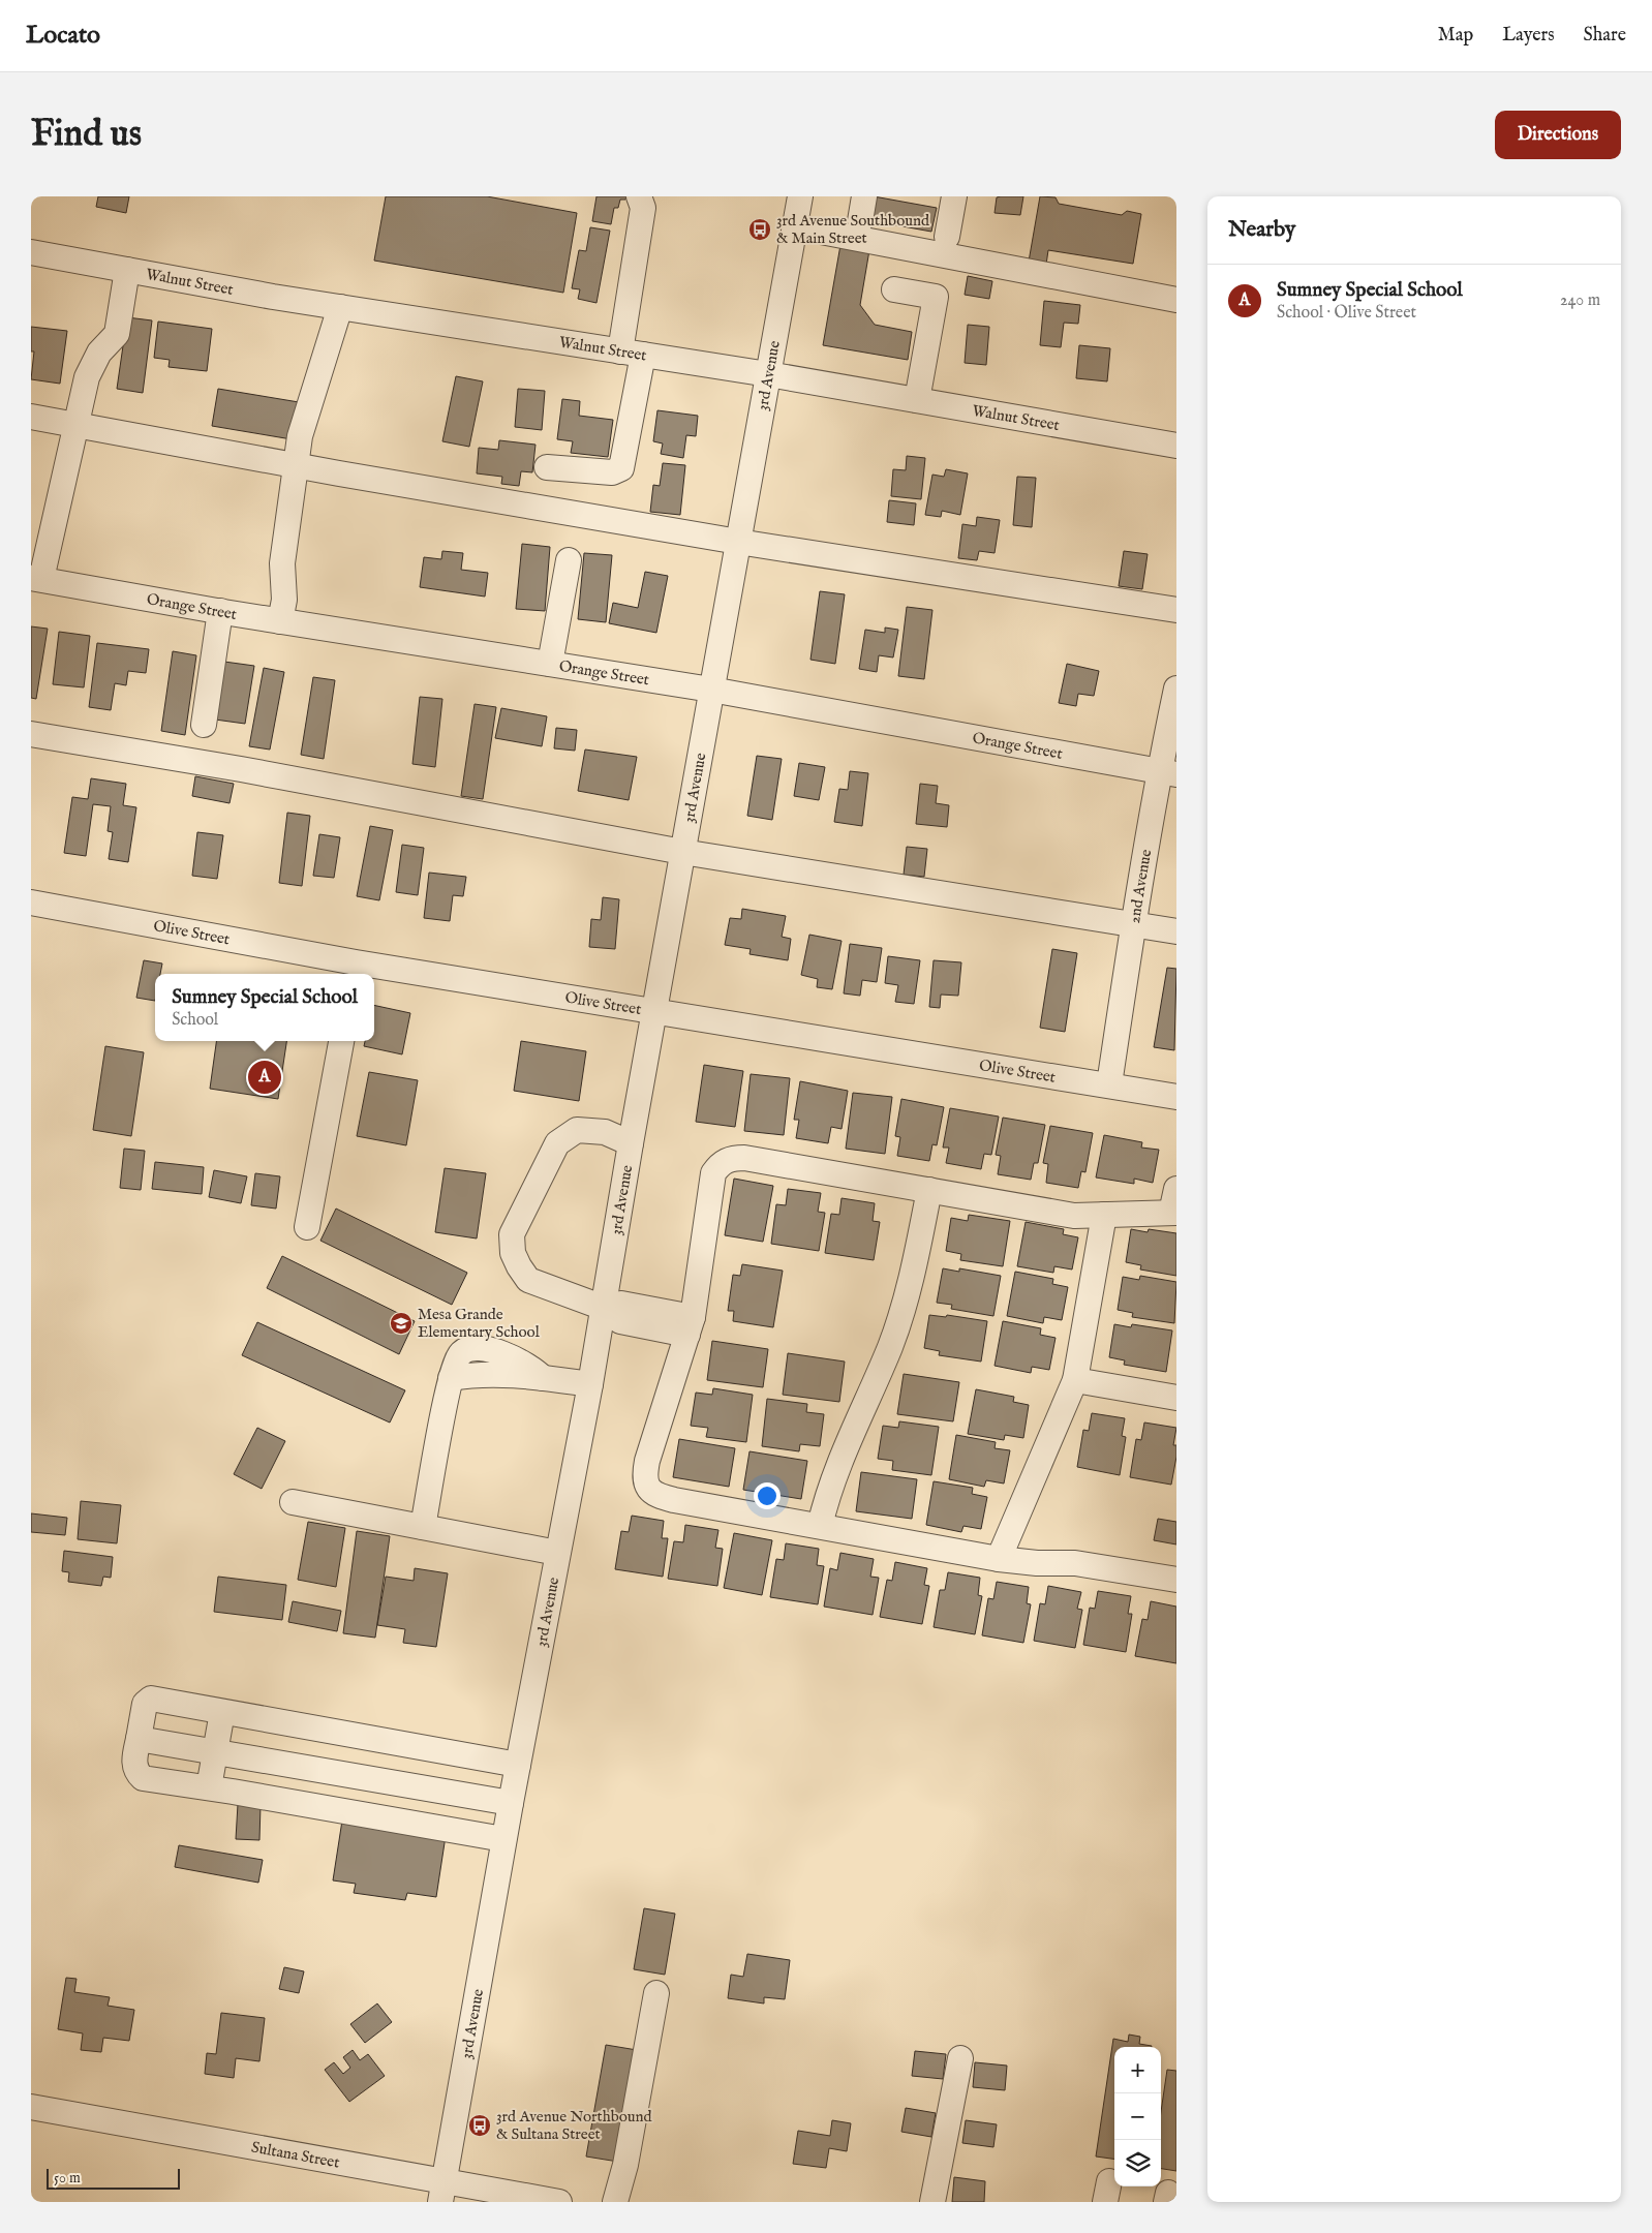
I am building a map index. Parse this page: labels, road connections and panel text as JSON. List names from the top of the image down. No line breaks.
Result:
{"streets":{"street":["Walnut Street","3rd Avenue","Orange Street","2nd Avenue","Olive Street","Sultana Street"]},"crossings":[["Walnut Street","3rd Avenue"],["3rd Avenue","Orange Street"],["3rd Avenue","Olive Street"],["3rd Avenue","Sultana Street"],["Orange Street","2nd Avenue"],["2nd Avenue","Olive Street"]],"places":{"bus stop":["3rd Avenue Southbound & Main Street","3rd Avenue Northbound & Sultana Street"],"school or university":["Mesa Grande Elementary School"]},"scale_bar":"50 m","page":{"header":"Locato","nav":["Map","Layers","Share"],"buttons":"Directions","title":"Find us","heading":"Nearby","list":[{"mark":"A","name":"Sumney Special School","note":"School · Olive Street","value":"240 m"}],"popup":["Sumney Special School","School"],"pins":"A","map_buttons":["+","−"],"scale":"50 m"}}
